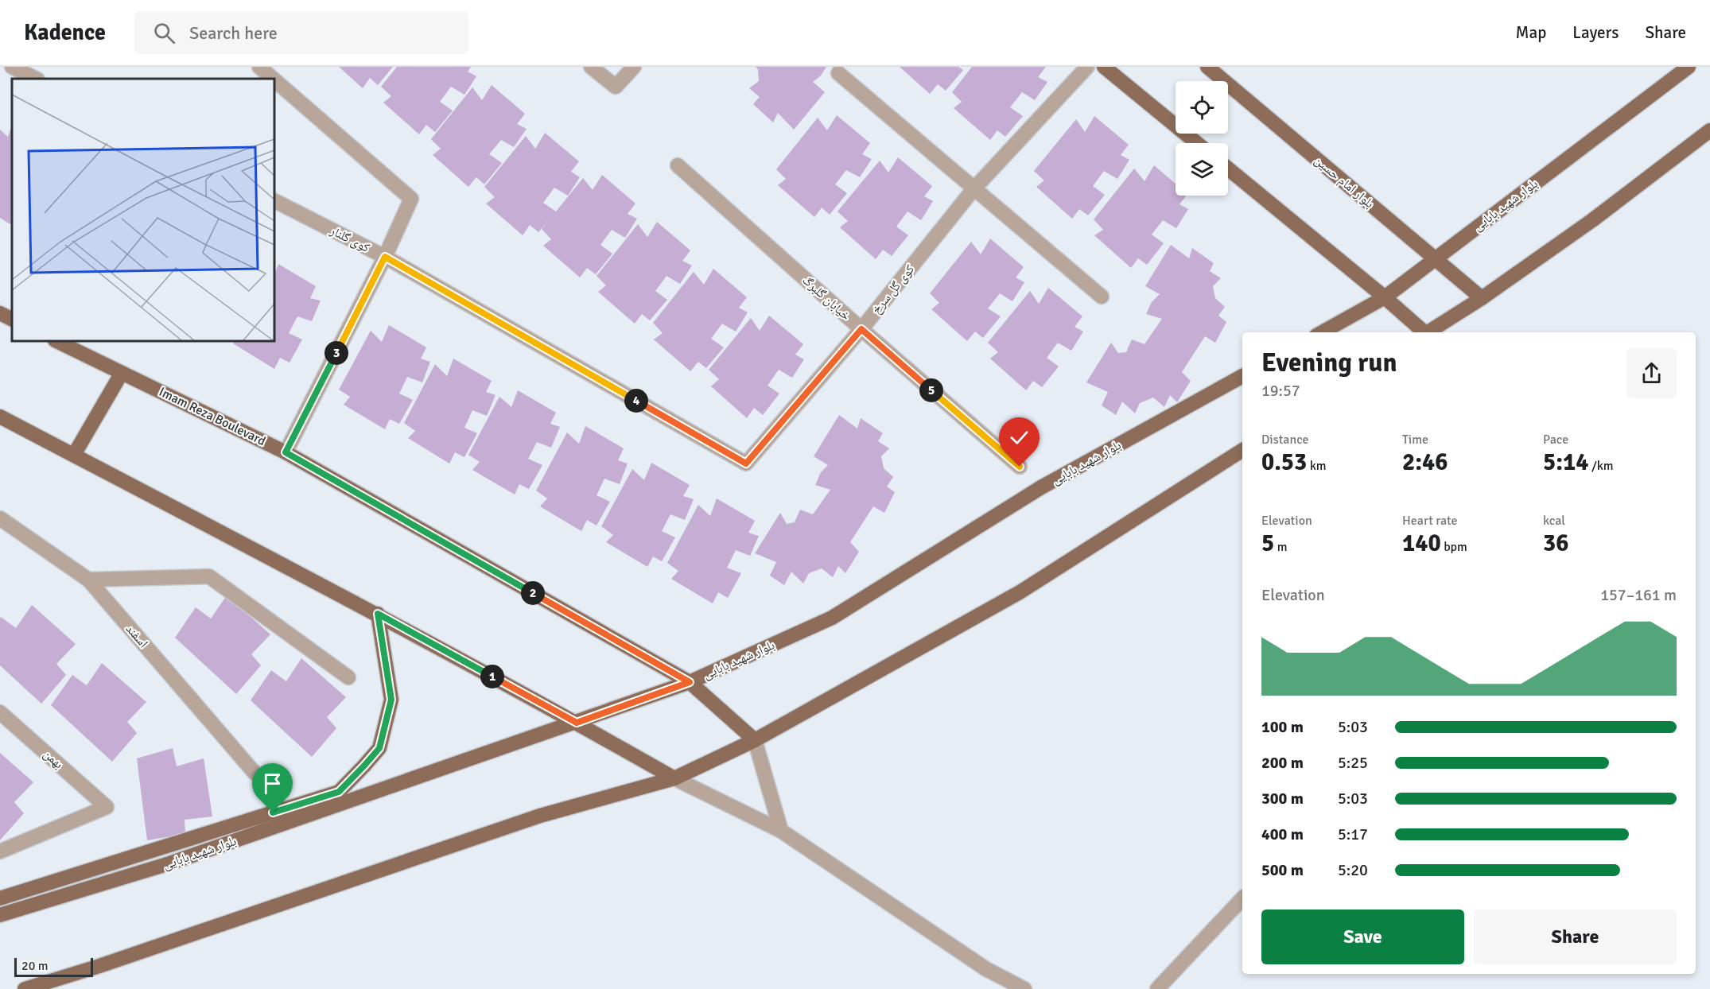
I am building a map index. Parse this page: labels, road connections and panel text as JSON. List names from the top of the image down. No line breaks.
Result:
{"streets":{"main road":["بلوار امام حسین","بلوار شهید بابایی","Imam Reza Boulevard"],"street":["کوی گلنار","کوی گل سرخ","خیابان گلبرگ","اسفند","بهمن"]},"crossings":[["بلوار امام حسین","بلوار شهید بابایی"],["بلوار شهید بابایی","Imam Reza Boulevard"],["کوی گلنار","کوی گل سرخ"],["کوی گلنار","Imam Reza Boulevard"],["کوی گل سرخ","خیابان گلبرگ"]],"scale_bar":"20 m","page":{"header":"Kadence","search":"Search here","nav":["Map","Layers","Share"],"heading":["Evening run","19:57"],"pins":["3","5","4","2","1"],"stats":[["Distance","0.53 km"],["Time","2:46"],["Pace","5:14 /km"],["Elevation","5 m"],["Heart rate","140 bpm"],["kcal","36"]],"chart":["Elevation","157–161 m"],"list":[{"name":"100 m","note":"5:03"},{"name":"200 m","note":"5:25"},{"name":"300 m","note":"5:03"},{"name":"400 m","note":"5:17"},{"name":"500 m","note":"5:20"}],"buttons":["Save","Share"],"scale":"20 m"}}
